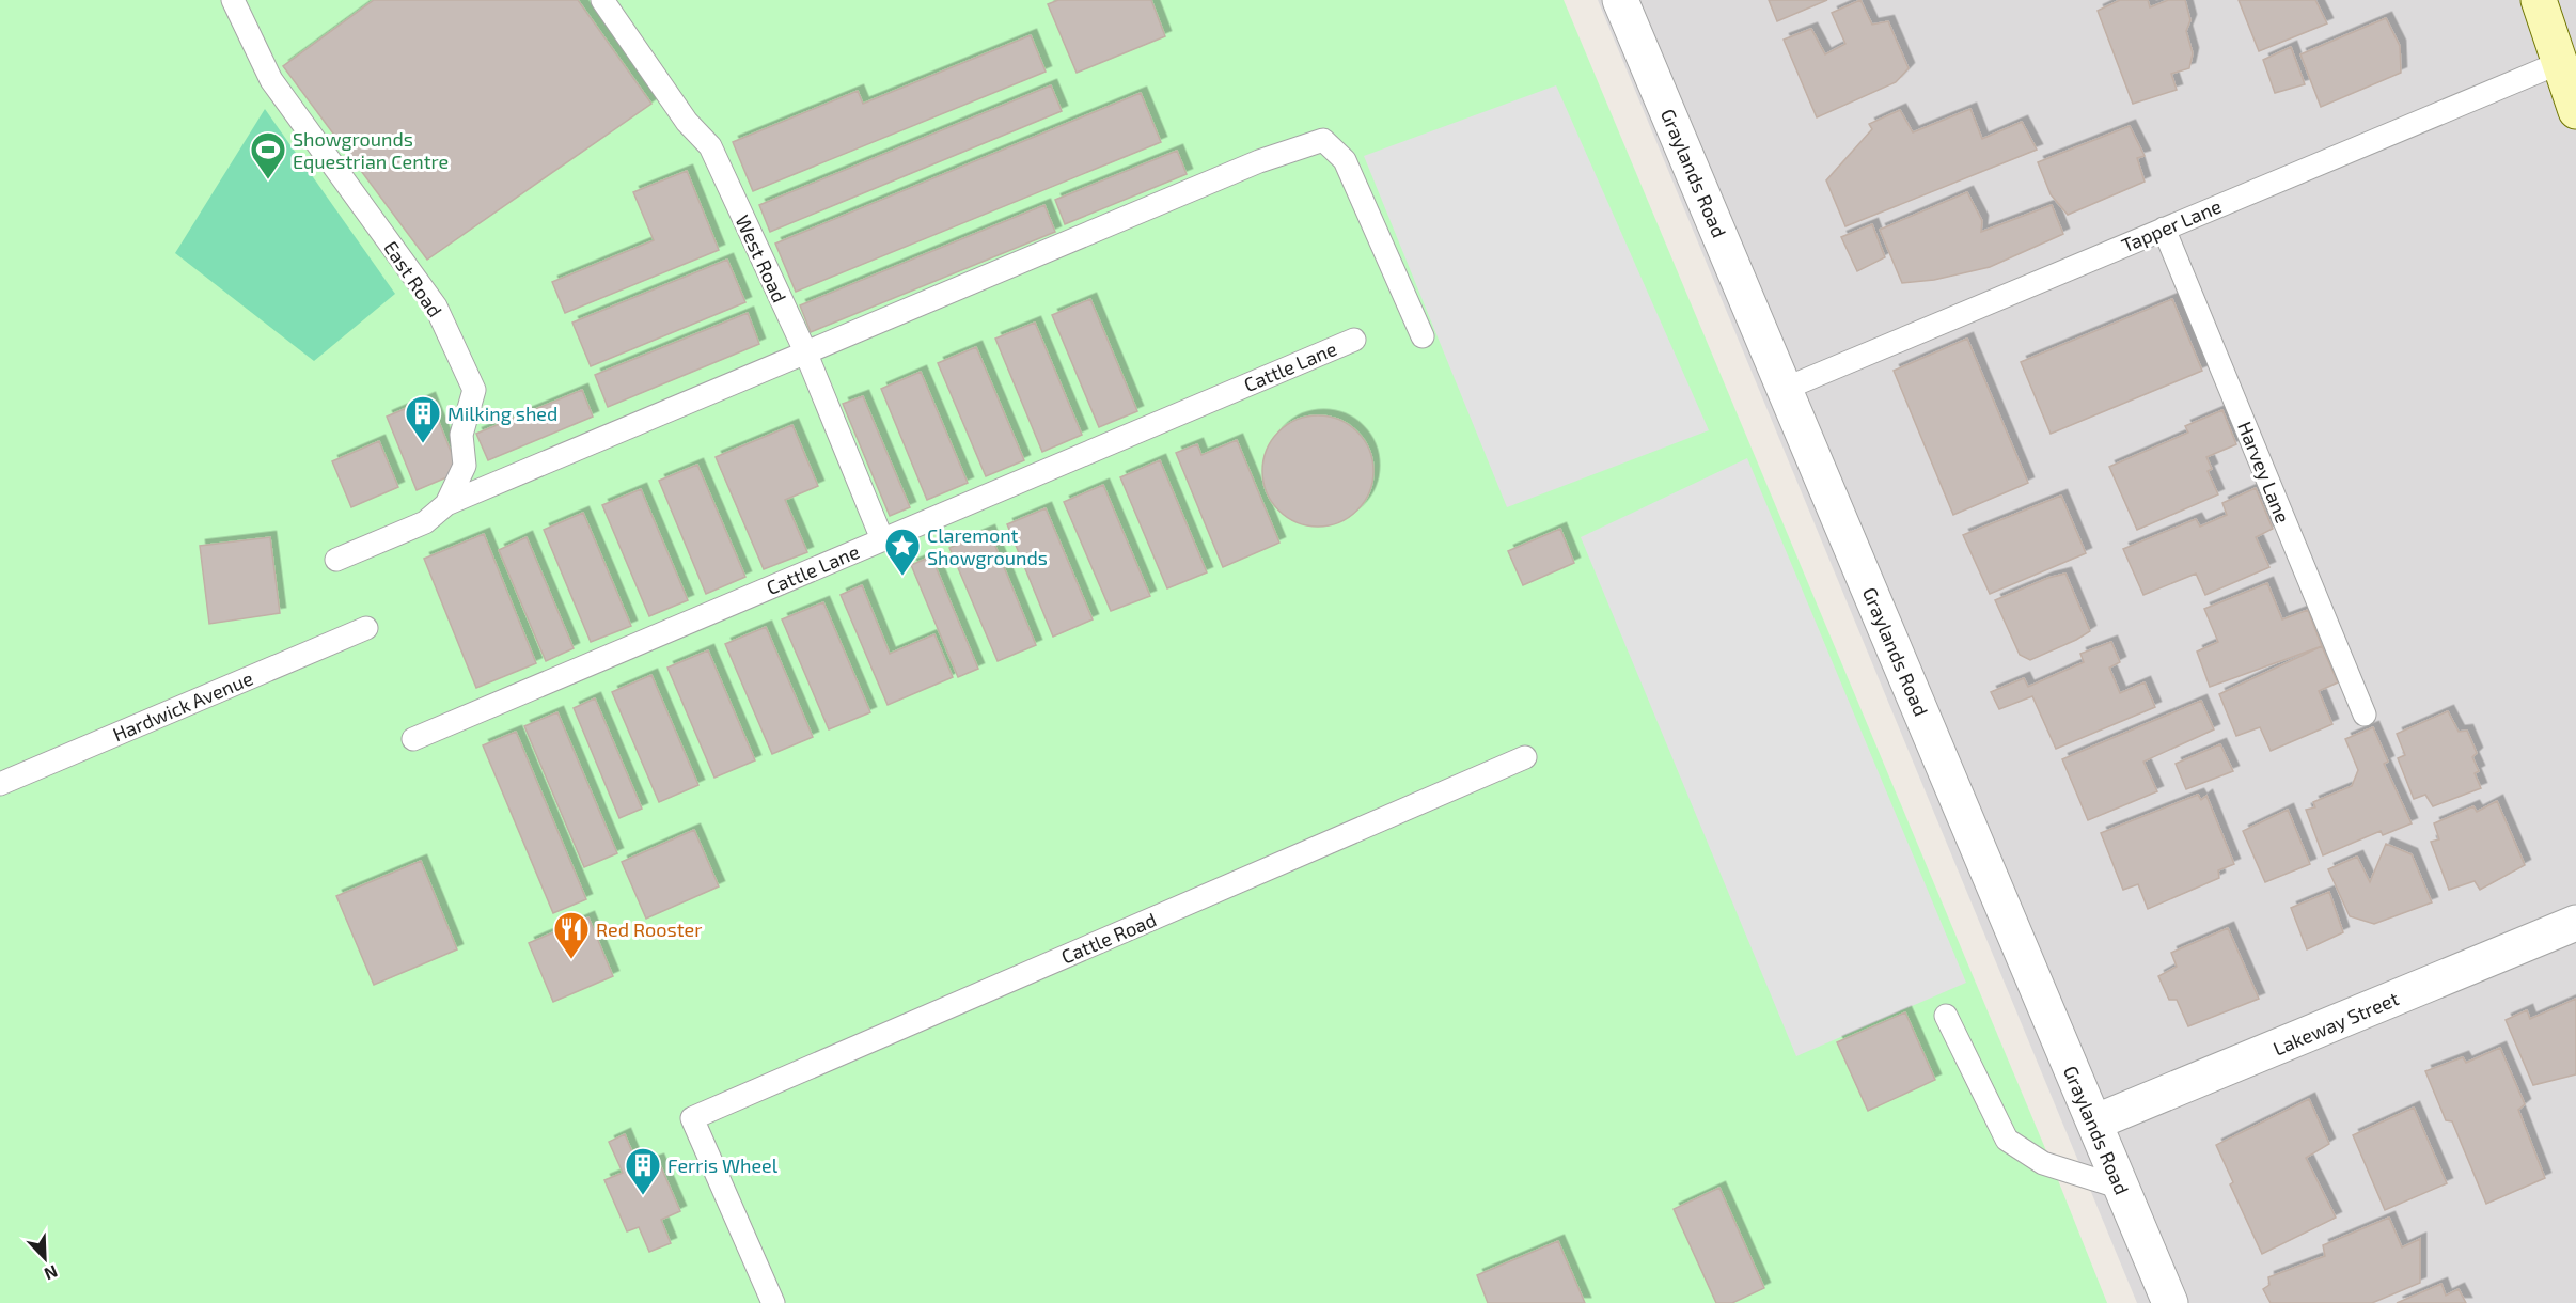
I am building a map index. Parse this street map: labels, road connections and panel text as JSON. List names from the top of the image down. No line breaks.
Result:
{"streets":{"street":["Graylands Road","Lakeway Street"],"lane":["Tapper Lane","West Road","East Road","Cattle Lane","Harvey Lane","Hardwick Avenue","Cattle Road"]},"crossings":[["Graylands Road","Tapper Lane"],["Graylands Road","Lakeway Street"],["Tapper Lane","Harvey Lane"],["West Road","Cattle Lane"]],"places":{"sports":["Showgrounds Equestrian Centre"],"building":["Milking shed","Ferris Wheel"],"place":["Claremont Showgrounds"],"restaurant":["Red Rooster"]},"north":"bottom right"}
